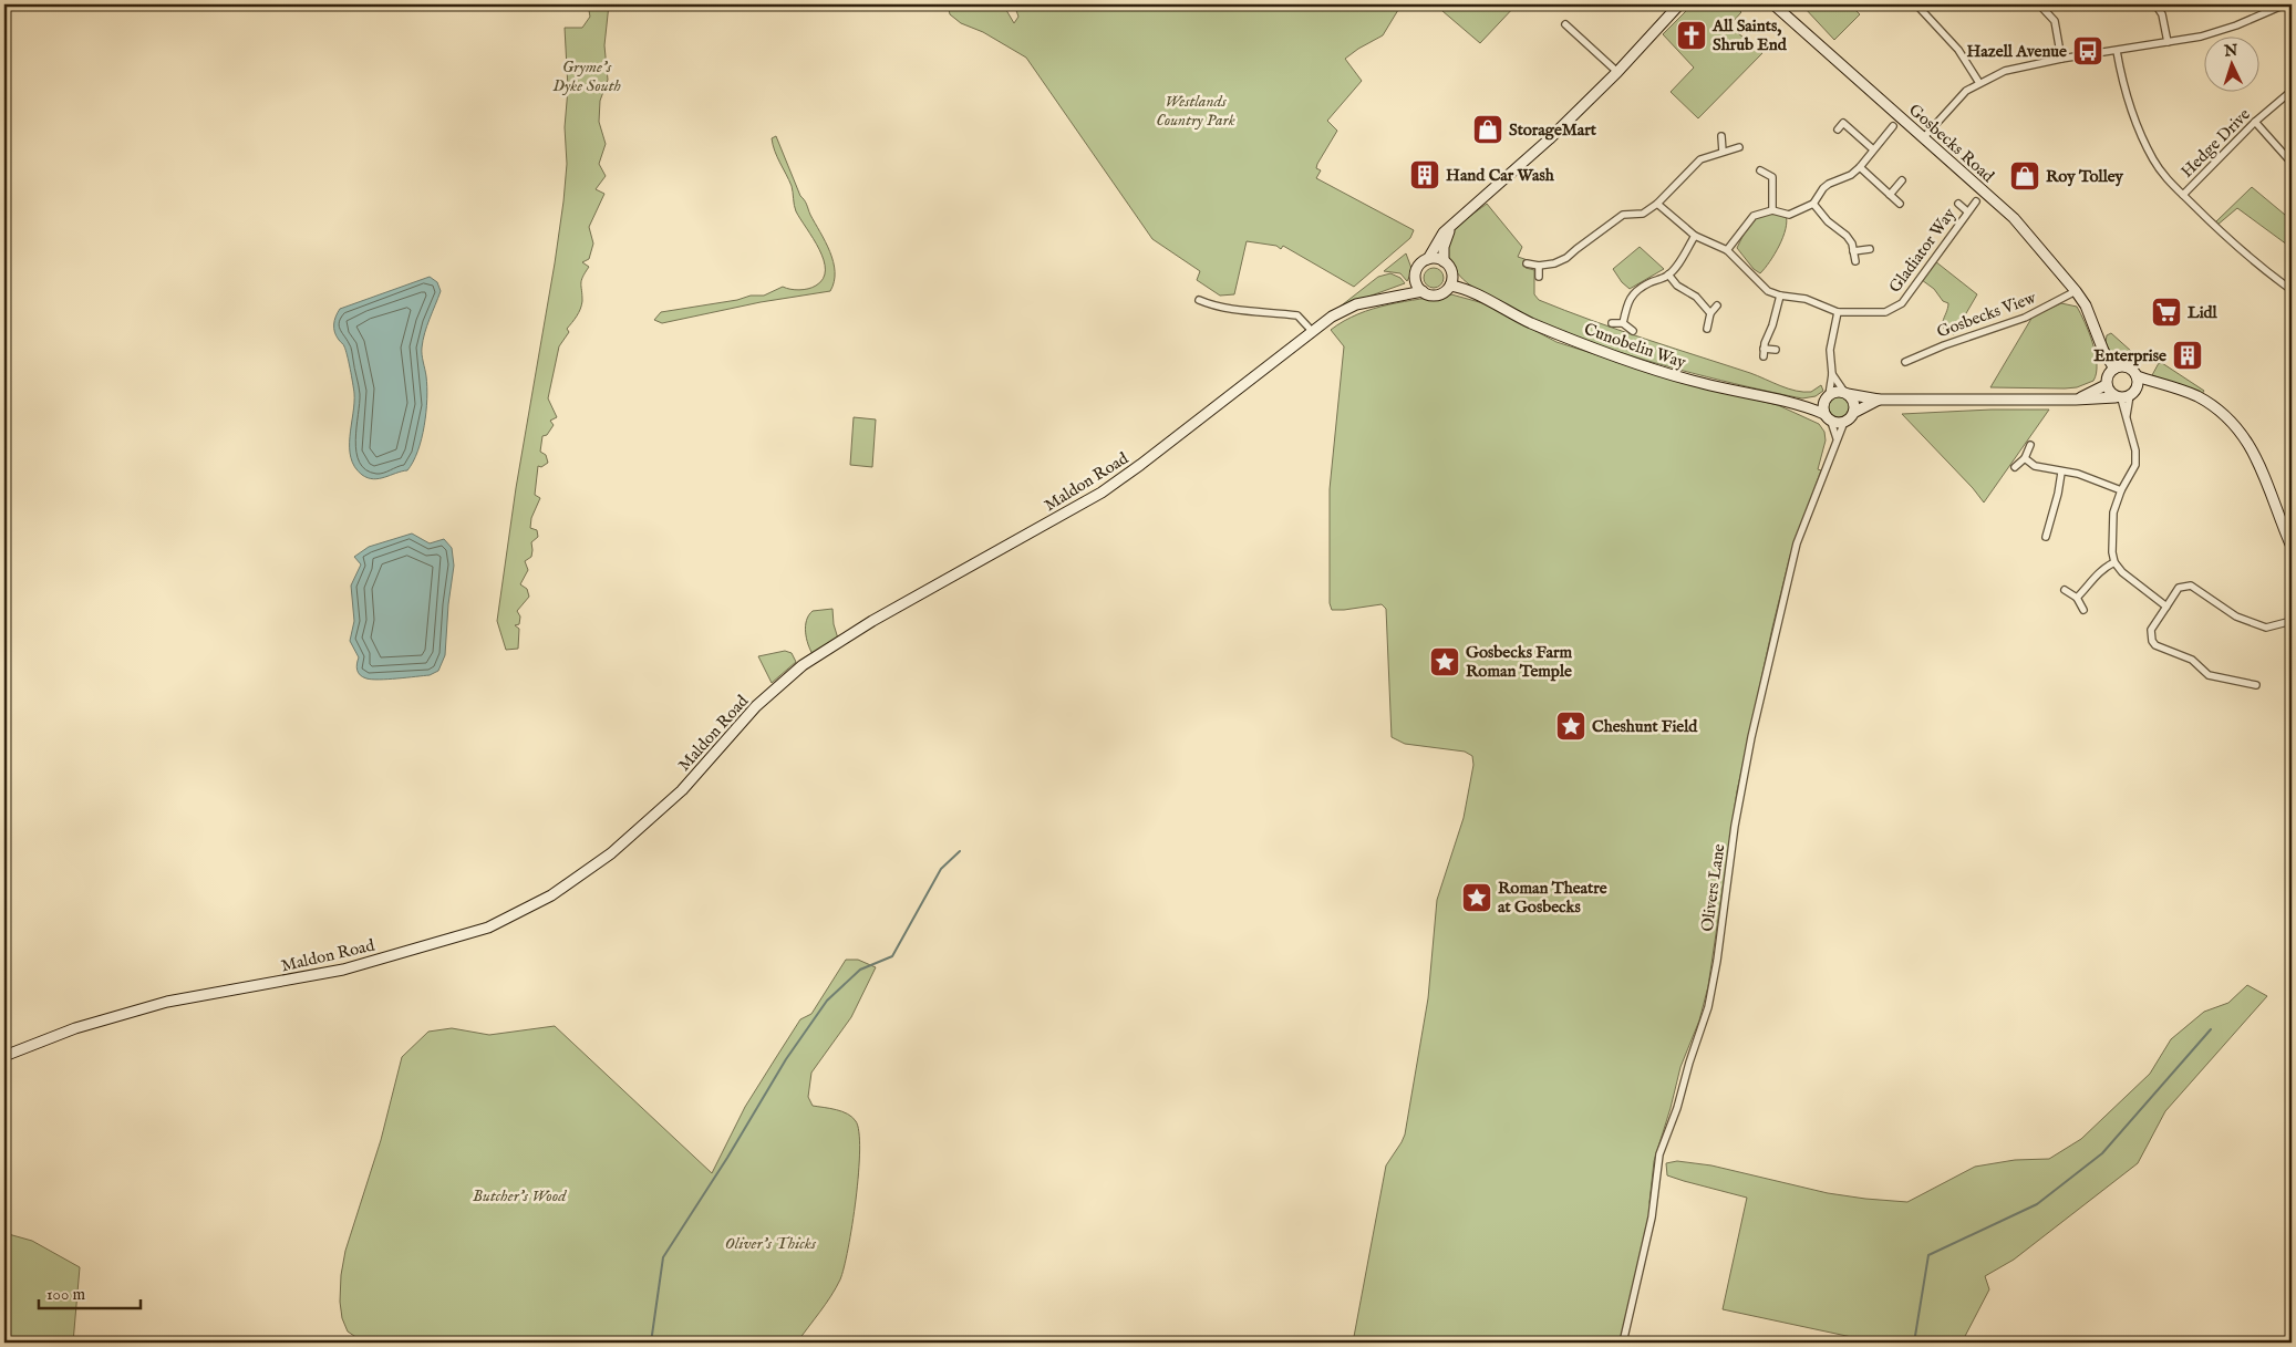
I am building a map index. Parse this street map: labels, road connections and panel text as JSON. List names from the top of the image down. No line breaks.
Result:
{"streets":{"main road":["Gosbecks Road","Cunobelin Way","Maldon Road"],"street":["Hedge Drive","Gladiator Way","Gosbecks View","Olivers Lane"]},"crossings":[["Gosbecks Road","Gosbecks View"],["Cunobelin Way","Maldon Road"],["Cunobelin Way","Olivers Lane"]],"parks":["Gryme's Dyke South","Westlands Country Park","Butcher's Wood","Oliver's Thicks"],"places":{"church":["All Saints, Shrub End"],"bus stop":["Hazell Avenue"],"shop":["StorageMart","Roy Tolley"],"building":["Hand Car Wash","Enterprise"],"supermarket":["Lidl"],"place":["Gosbecks Farm Roman Temple","Cheshunt Field","Roman Theatre at Gosbecks"]},"scale_bar":"100 m","north":"top"}
